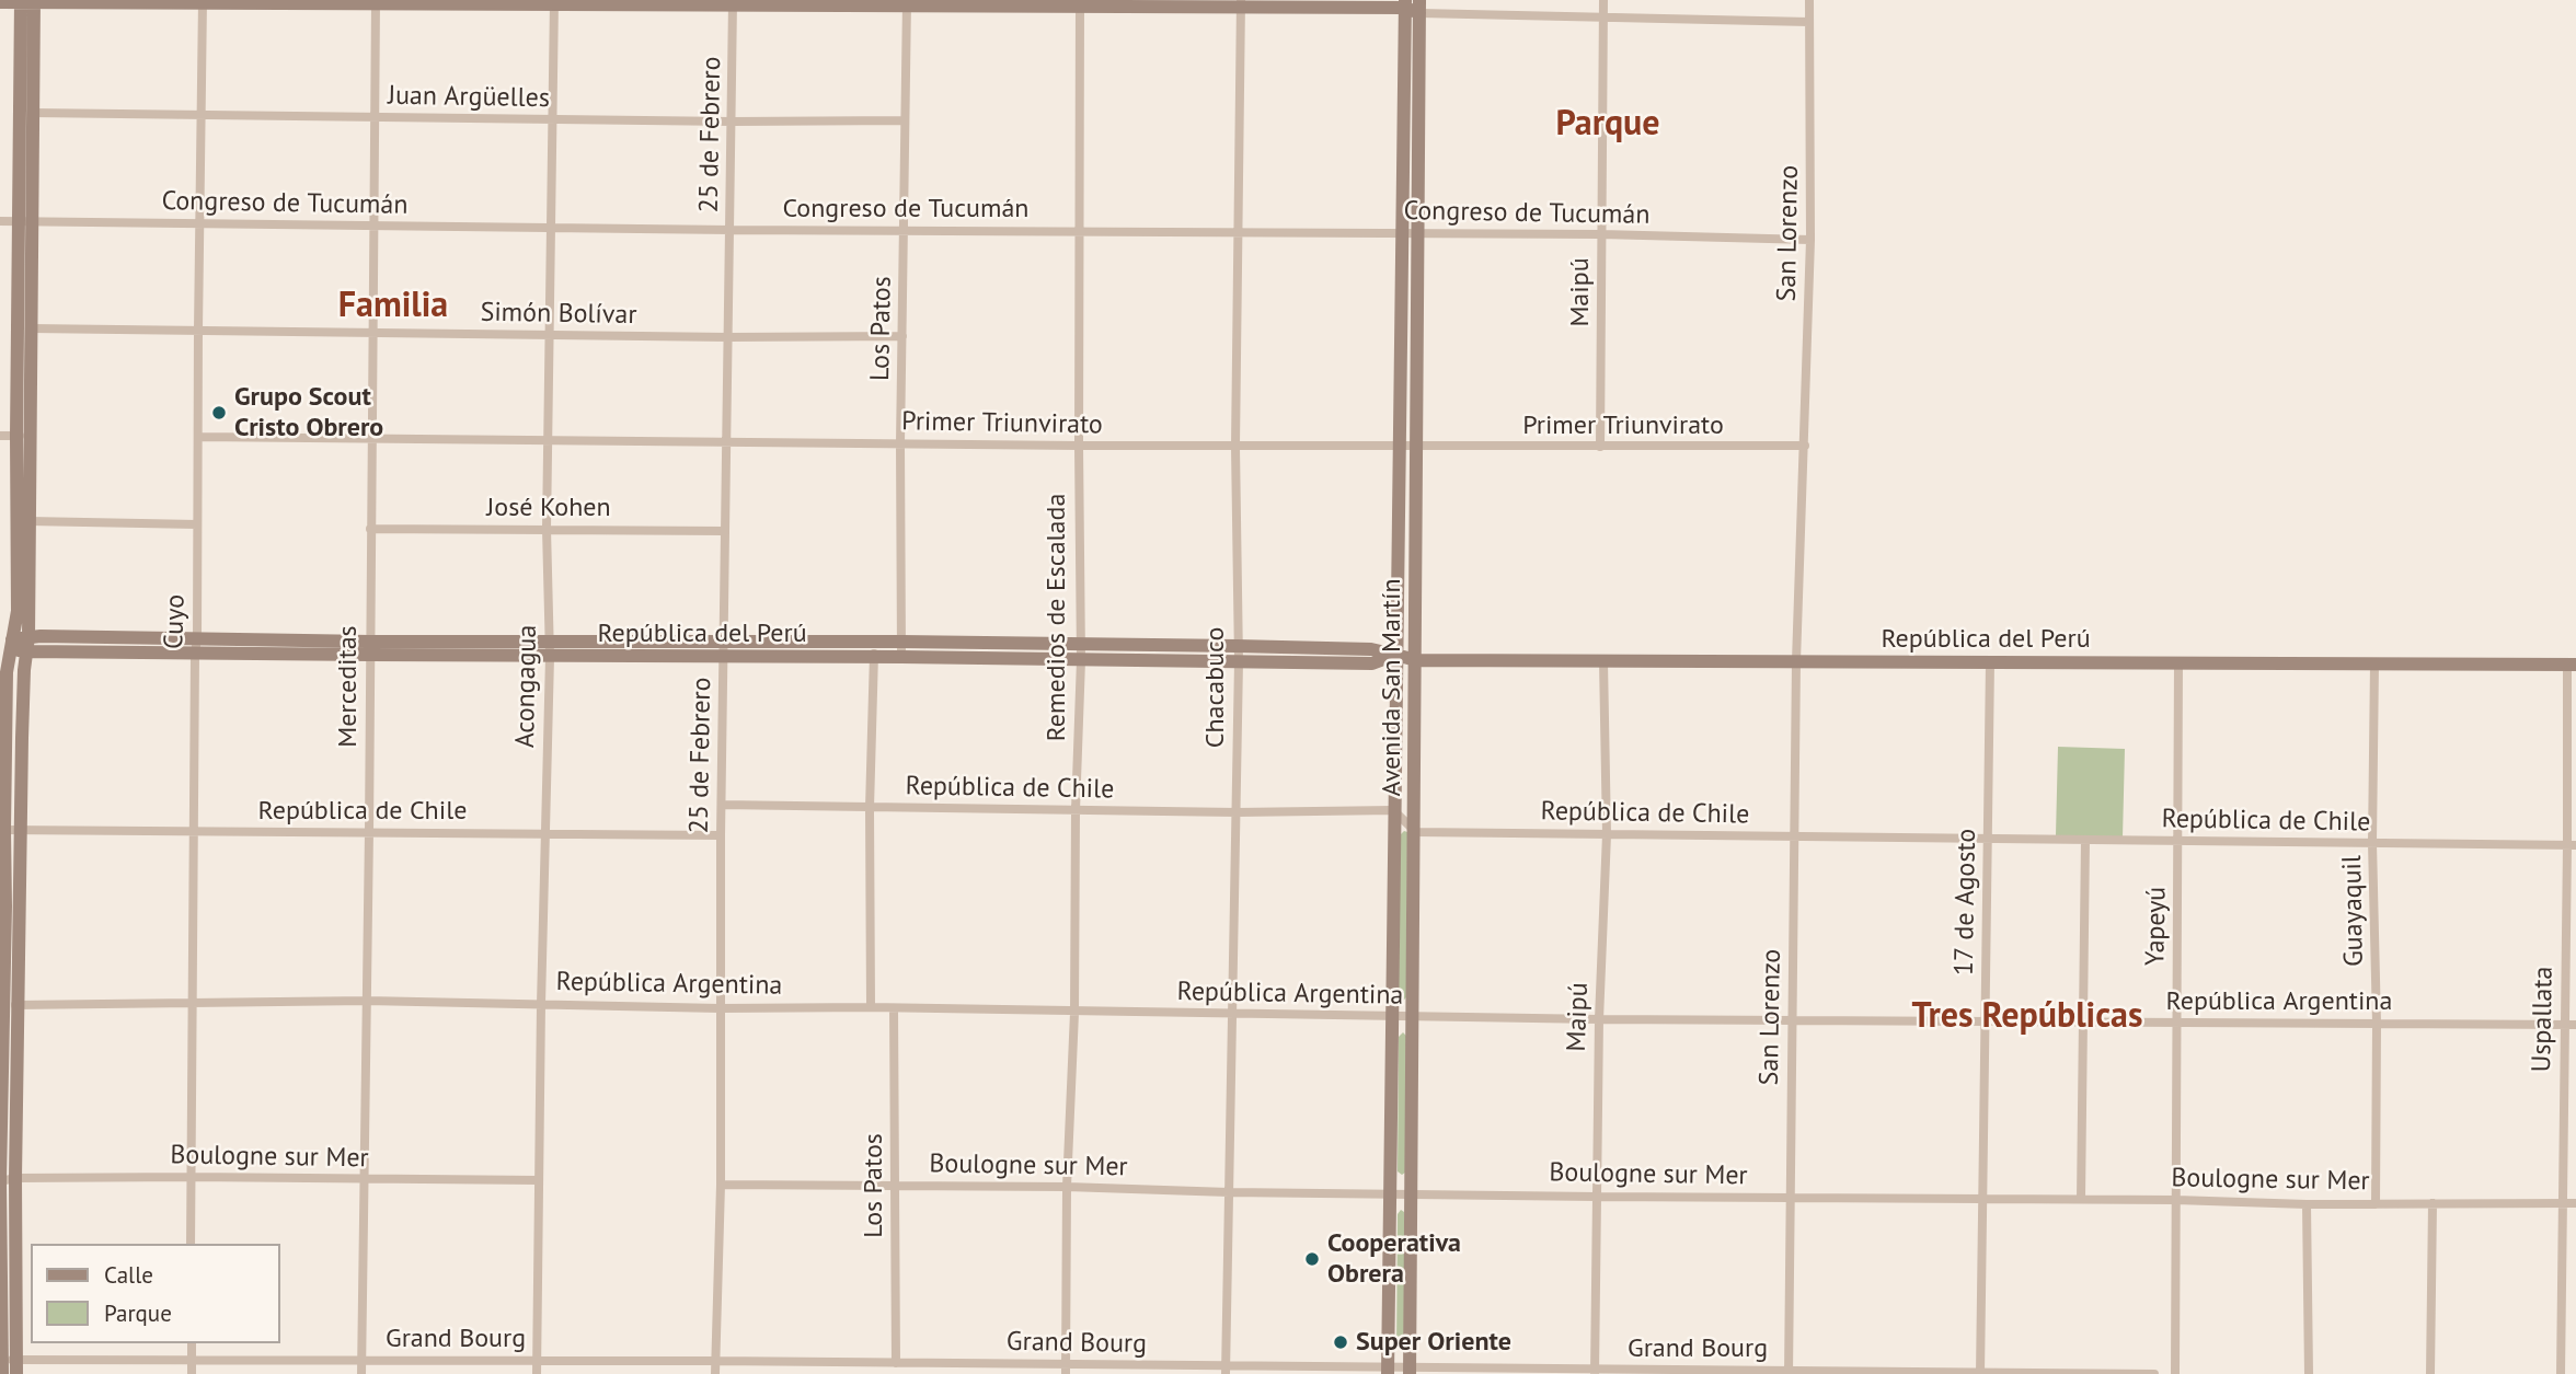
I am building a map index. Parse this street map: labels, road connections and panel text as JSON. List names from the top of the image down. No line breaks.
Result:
{"streets":{"main road":["República del Perú","Avenida San Martín"],"street":["Juan Argüelles","25 de Febrero","Congreso de Tucumán","San Lorenzo","Maipú","Simón Bolívar","Los Patos","Primer Triunvirato","José Kohen","Remedios de Escalada","Cuyo","Merceditas","Acongagua","Chacabuco","República de Chile","17 de Agosto","Guayaquil","Yapeyú","República Argentina","Uspallata","Boulogne sur Mer","Grand Bourg"]},"crossings":[["Juan Argüelles","25 de Febrero"],["Juan Argüelles","Los Patos"],["Juan Argüelles","Cuyo"],["Juan Argüelles","Merceditas"],["Juan Argüelles","Acongagua"],["25 de Febrero","Congreso de Tucumán"],["25 de Febrero","Simón Bolívar"],["25 de Febrero","Primer Triunvirato"],["25 de Febrero","José Kohen"],["25 de Febrero","República del Perú"],["25 de Febrero","República de Chile"],["25 de Febrero","República Argentina"],["25 de Febrero","Boulogne sur Mer"],["25 de Febrero","Grand Bourg"],["Congreso de Tucumán","San Lorenzo"],["Congreso de Tucumán","Maipú"],["Congreso de Tucumán","Los Patos"],["Congreso de Tucumán","Remedios de Escalada"],["Congreso de Tucumán","Cuyo"],["Congreso de Tucumán","Merceditas"],["Congreso de Tucumán","Acongagua"],["Congreso de Tucumán","Chacabuco"],["Congreso de Tucumán","Avenida San Martín"],["San Lorenzo","Primer Triunvirato"],["San Lorenzo","República del Perú"],["San Lorenzo","República de Chile"],["San Lorenzo","República Argentina"],["San Lorenzo","Boulogne sur Mer"],["San Lorenzo","Grand Bourg"],["Maipú","Primer Triunvirato"],["Maipú","República del Perú"],["Maipú","República de Chile"],["Maipú","República Argentina"],["Maipú","Boulogne sur Mer"],["Maipú","Grand Bourg"],["Simón Bolívar","Los Patos"],["Simón Bolívar","Cuyo"],["Simón Bolívar","Merceditas"],["Simón Bolívar","Acongagua"],["Los Patos","Primer Triunvirato"],["Los Patos","República del Perú"],["Los Patos","República Argentina"],["Los Patos","Boulogne sur Mer"],["Los Patos","Grand Bourg"],["Primer Triunvirato","Remedios de Escalada"],["Primer Triunvirato","Cuyo"],["Primer Triunvirato","Merceditas"],["Primer Triunvirato","Acongagua"],["Primer Triunvirato","Chacabuco"],["Primer Triunvirato","Avenida San Martín"],["José Kohen","Merceditas"],["José Kohen","Acongagua"],["Remedios de Escalada","República del Perú"],["Remedios de Escalada","República de Chile"],["Remedios de Escalada","República Argentina"],["Remedios de Escalada","Boulogne sur Mer"],["Remedios de Escalada","Grand Bourg"],["Cuyo","República del Perú"],["Cuyo","República de Chile"],["Cuyo","República Argentina"],["Cuyo","Boulogne sur Mer"],["República del Perú","Merceditas"],["República del Perú","Acongagua"],["República del Perú","Chacabuco"],["República del Perú","Avenida San Martín"],["República del Perú","17 de Agosto"],["República del Perú","Guayaquil"],["República del Perú","Yapeyú"],["República del Perú","Uspallata"],["Merceditas","República de Chile"],["Merceditas","República Argentina"],["Merceditas","Boulogne sur Mer"],["Merceditas","Grand Bourg"],["Acongagua","República de Chile"],["Acongagua","República Argentina"],["Acongagua","Boulogne sur Mer"],["Acongagua","Grand Bourg"],["Chacabuco","República de Chile"],["Chacabuco","República Argentina"],["Chacabuco","Boulogne sur Mer"],["Chacabuco","Grand Bourg"],["Avenida San Martín","República de Chile"],["Avenida San Martín","República Argentina"],["Avenida San Martín","Boulogne sur Mer"],["Avenida San Martín","Grand Bourg"],["República de Chile","17 de Agosto"],["República de Chile","Guayaquil"],["República de Chile","Yapeyú"],["República de Chile","Uspallata"],["17 de Agosto","República Argentina"],["17 de Agosto","Boulogne sur Mer"],["17 de Agosto","Grand Bourg"],["Guayaquil","República Argentina"],["Guayaquil","Boulogne sur Mer"],["Yapeyú","República Argentina"],["Yapeyú","Boulogne sur Mer"],["República Argentina","Uspallata"],["Uspallata","Boulogne sur Mer"]],"districts":["Parque","Familia","Tres Repúblicas"],"places":["Grupo Scout Cristo Obrero","Cooperativa Obrera","Super Oriente"],"legend":["Calle","Parque"]}
